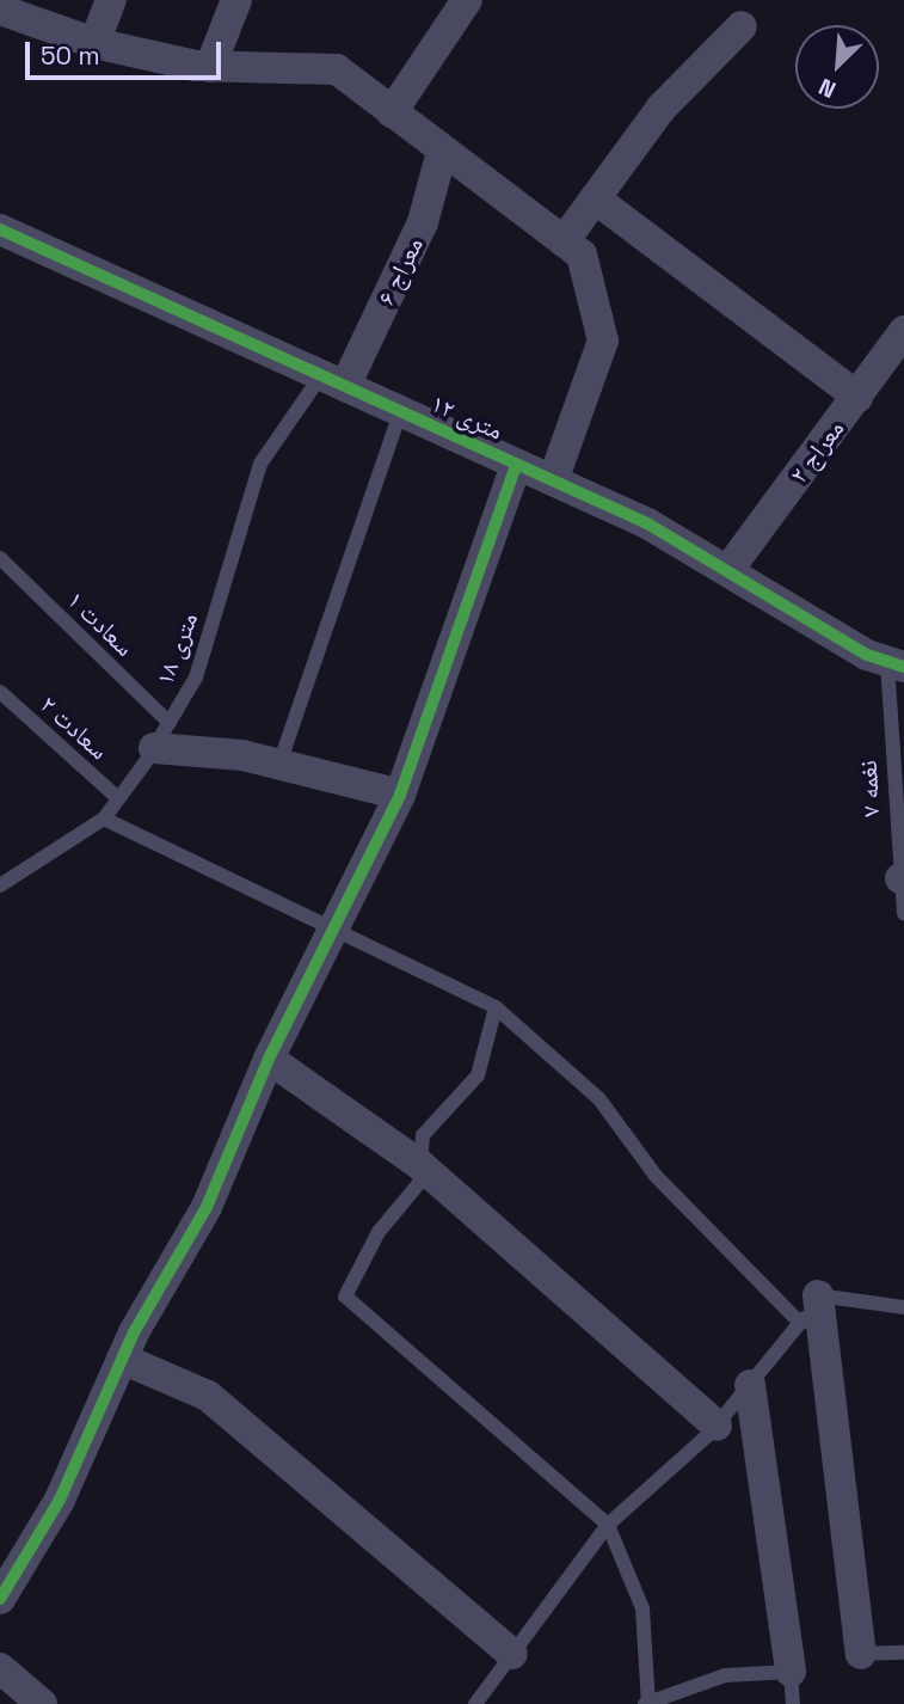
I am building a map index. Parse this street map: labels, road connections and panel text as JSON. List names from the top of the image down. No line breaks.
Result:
{"streets":{"street":["معراج ۶","۱۲ متری","معراج ۲"],"lane":["سعادت ۱","۱۸ متری","سعادت ۲","نغمه ۷"]},"crossings":[["معراج ۶","۱۲ متری"],["معراج ۶","۱۸ متری"],["۱۲ متری","معراج ۲"],["۱۲ متری","۱۸ متری"],["۱۲ متری","نغمه ۷"],["سعادت ۱","۱۸ متری"],["۱۸ متری","سعادت ۲"]],"scale_bar":"50 m","north":"bottom left"}
